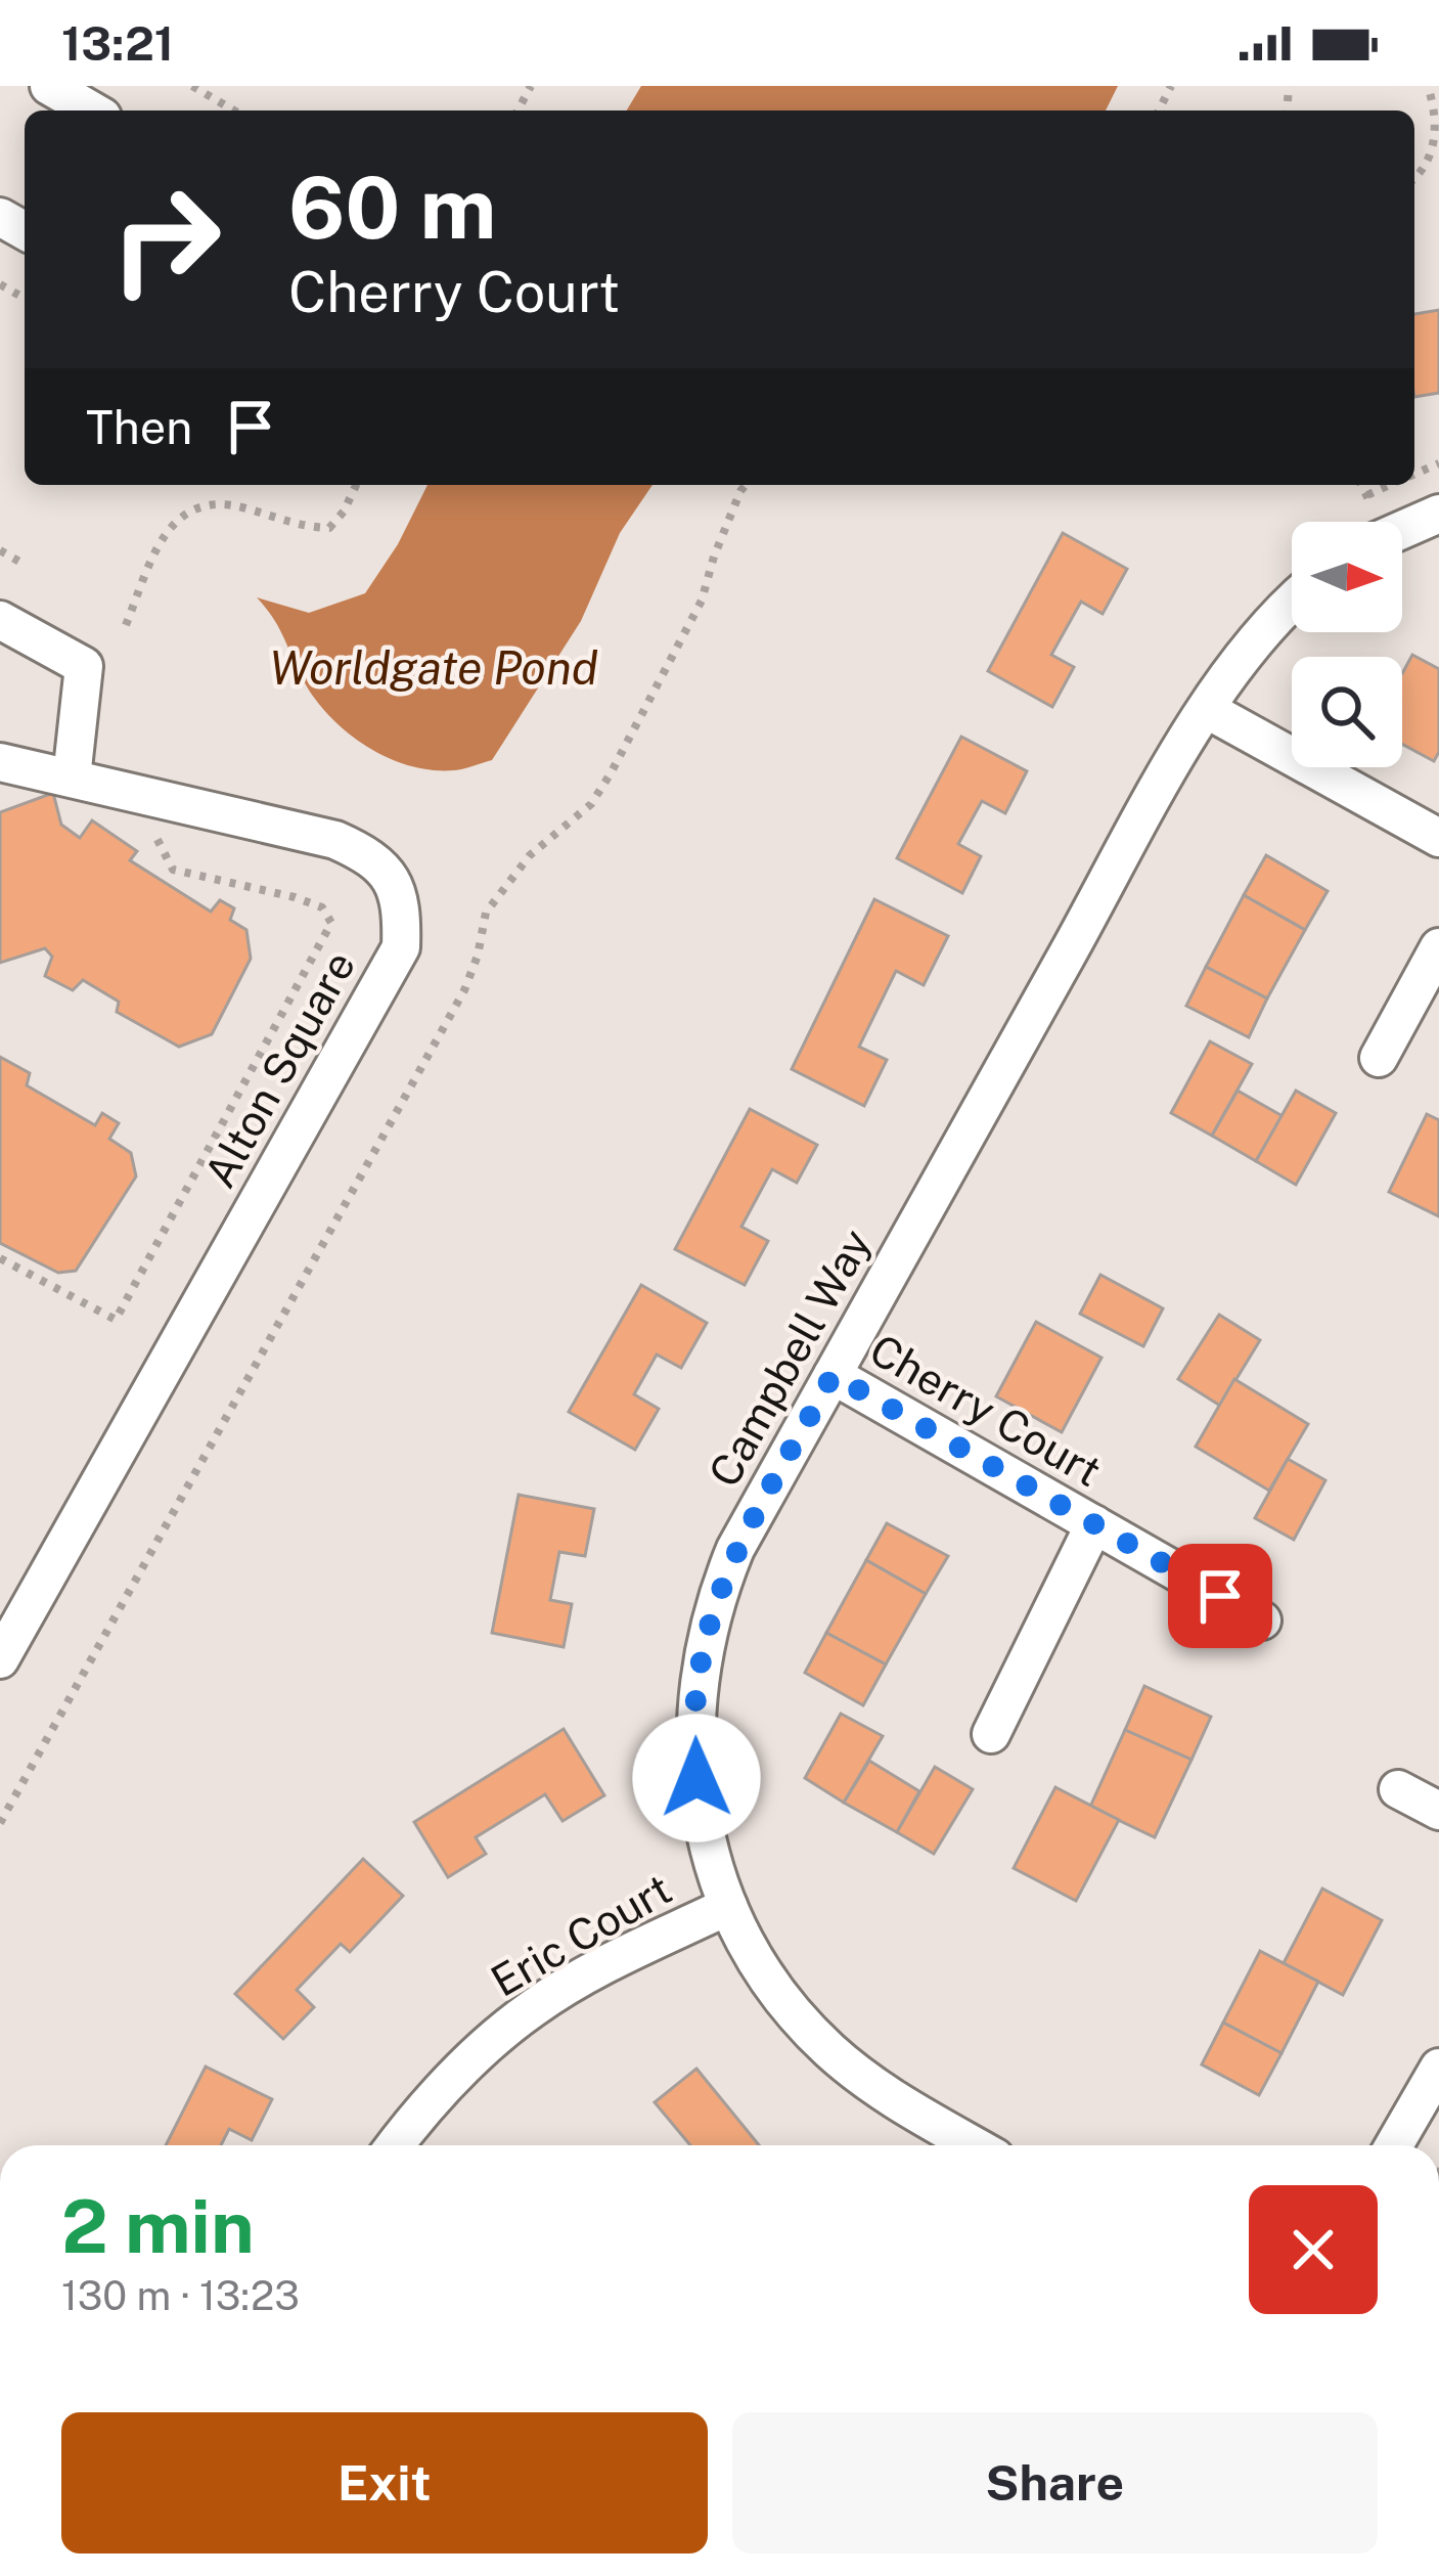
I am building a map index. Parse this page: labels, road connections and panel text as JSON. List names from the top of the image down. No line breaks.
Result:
{"streets":{"street":["Alton Square","Campbell Way","Cherry Court","Eric Court"]},"crossings":[["Campbell Way","Cherry Court"],["Campbell Way","Eric Court"]],"water":["Worldgate Pond"],"north":"right","page":{"status":"13:21","turn":["60 m","Cherry Court"],"then":"Then","heading":["2 min","130 m · 13:23"],"buttons":["Exit","Share"]}}
